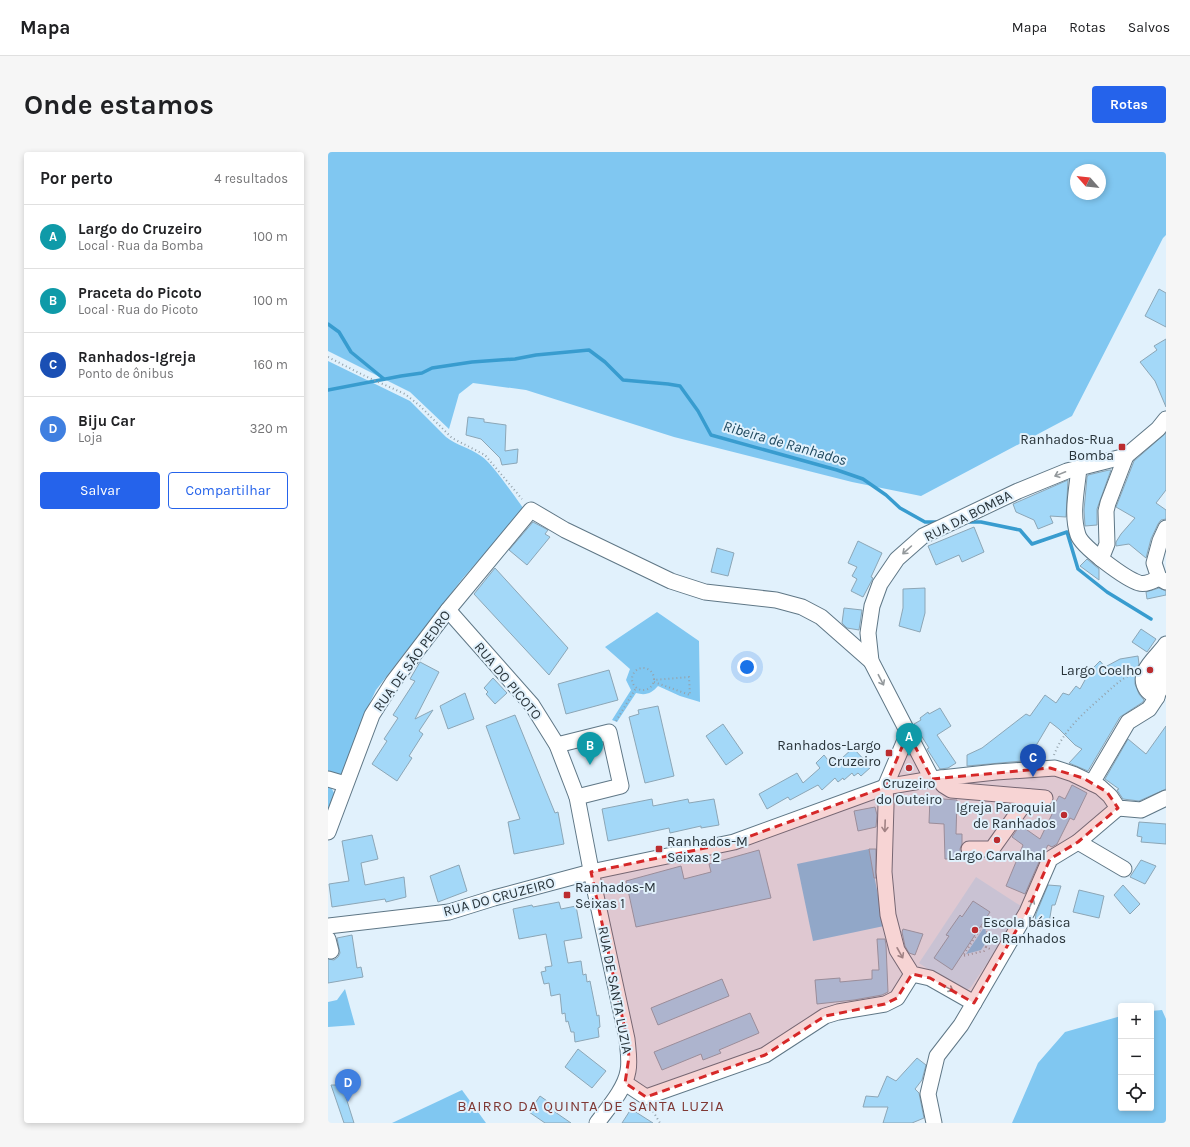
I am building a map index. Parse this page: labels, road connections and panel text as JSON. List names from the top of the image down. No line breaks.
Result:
{"streets":{"street":["RUA DA BOMBA","RUA DE SÃO PEDRO","RUA DO PICOTO","RUA DO CRUZEIRO","RUA DE SANTA LUZIA"]},"crossings":[["RUA DA BOMBA","RUA DO CRUZEIRO"],["RUA DE SÃO PEDRO","RUA DO PICOTO"],["RUA DO PICOTO","RUA DO CRUZEIRO"],["RUA DO PICOTO","RUA DE SANTA LUZIA"],["RUA DO CRUZEIRO","RUA DE SANTA LUZIA"]],"districts":["BAIRRO DA QUINTA DE SANTA LUZIA"],"water":["Ribeira de Ranhados"],"places":{"transit":["Ranhados-Rua Bomba","Ranhados-Largo Cruzeiro","Ranhados-M Seixas 2","Ranhados-M Seixas 1"],"other":["Largo Coelho","Cruzeiro do Outeiro","Igreja Paroquial de Ranhados","Largo Carvalhal","Escola básica de Ranhados"]},"north":"top left","page":{"header":"Mapa","nav":["Mapa","Rotas","Salvos"],"buttons":["Rotas",["Salvar","Compartilhar"]],"title":"Onde estamos","heading":["Por perto","4 resultados"],"list":[{"mark":"A","name":"Largo do Cruzeiro","note":"Local · Rua da Bomba","value":"100 m"},{"mark":"B","name":"Praceta do Picoto","note":"Local · Rua do Picoto","value":"100 m"},{"mark":"C","name":"Ranhados-Igreja","note":"Ponto de ônibus","value":"160 m"},{"mark":"D","name":"Biju Car","note":"Loja","value":"320 m"}],"pins":["A","B","C","D"],"map_buttons":["+","−"]}}
